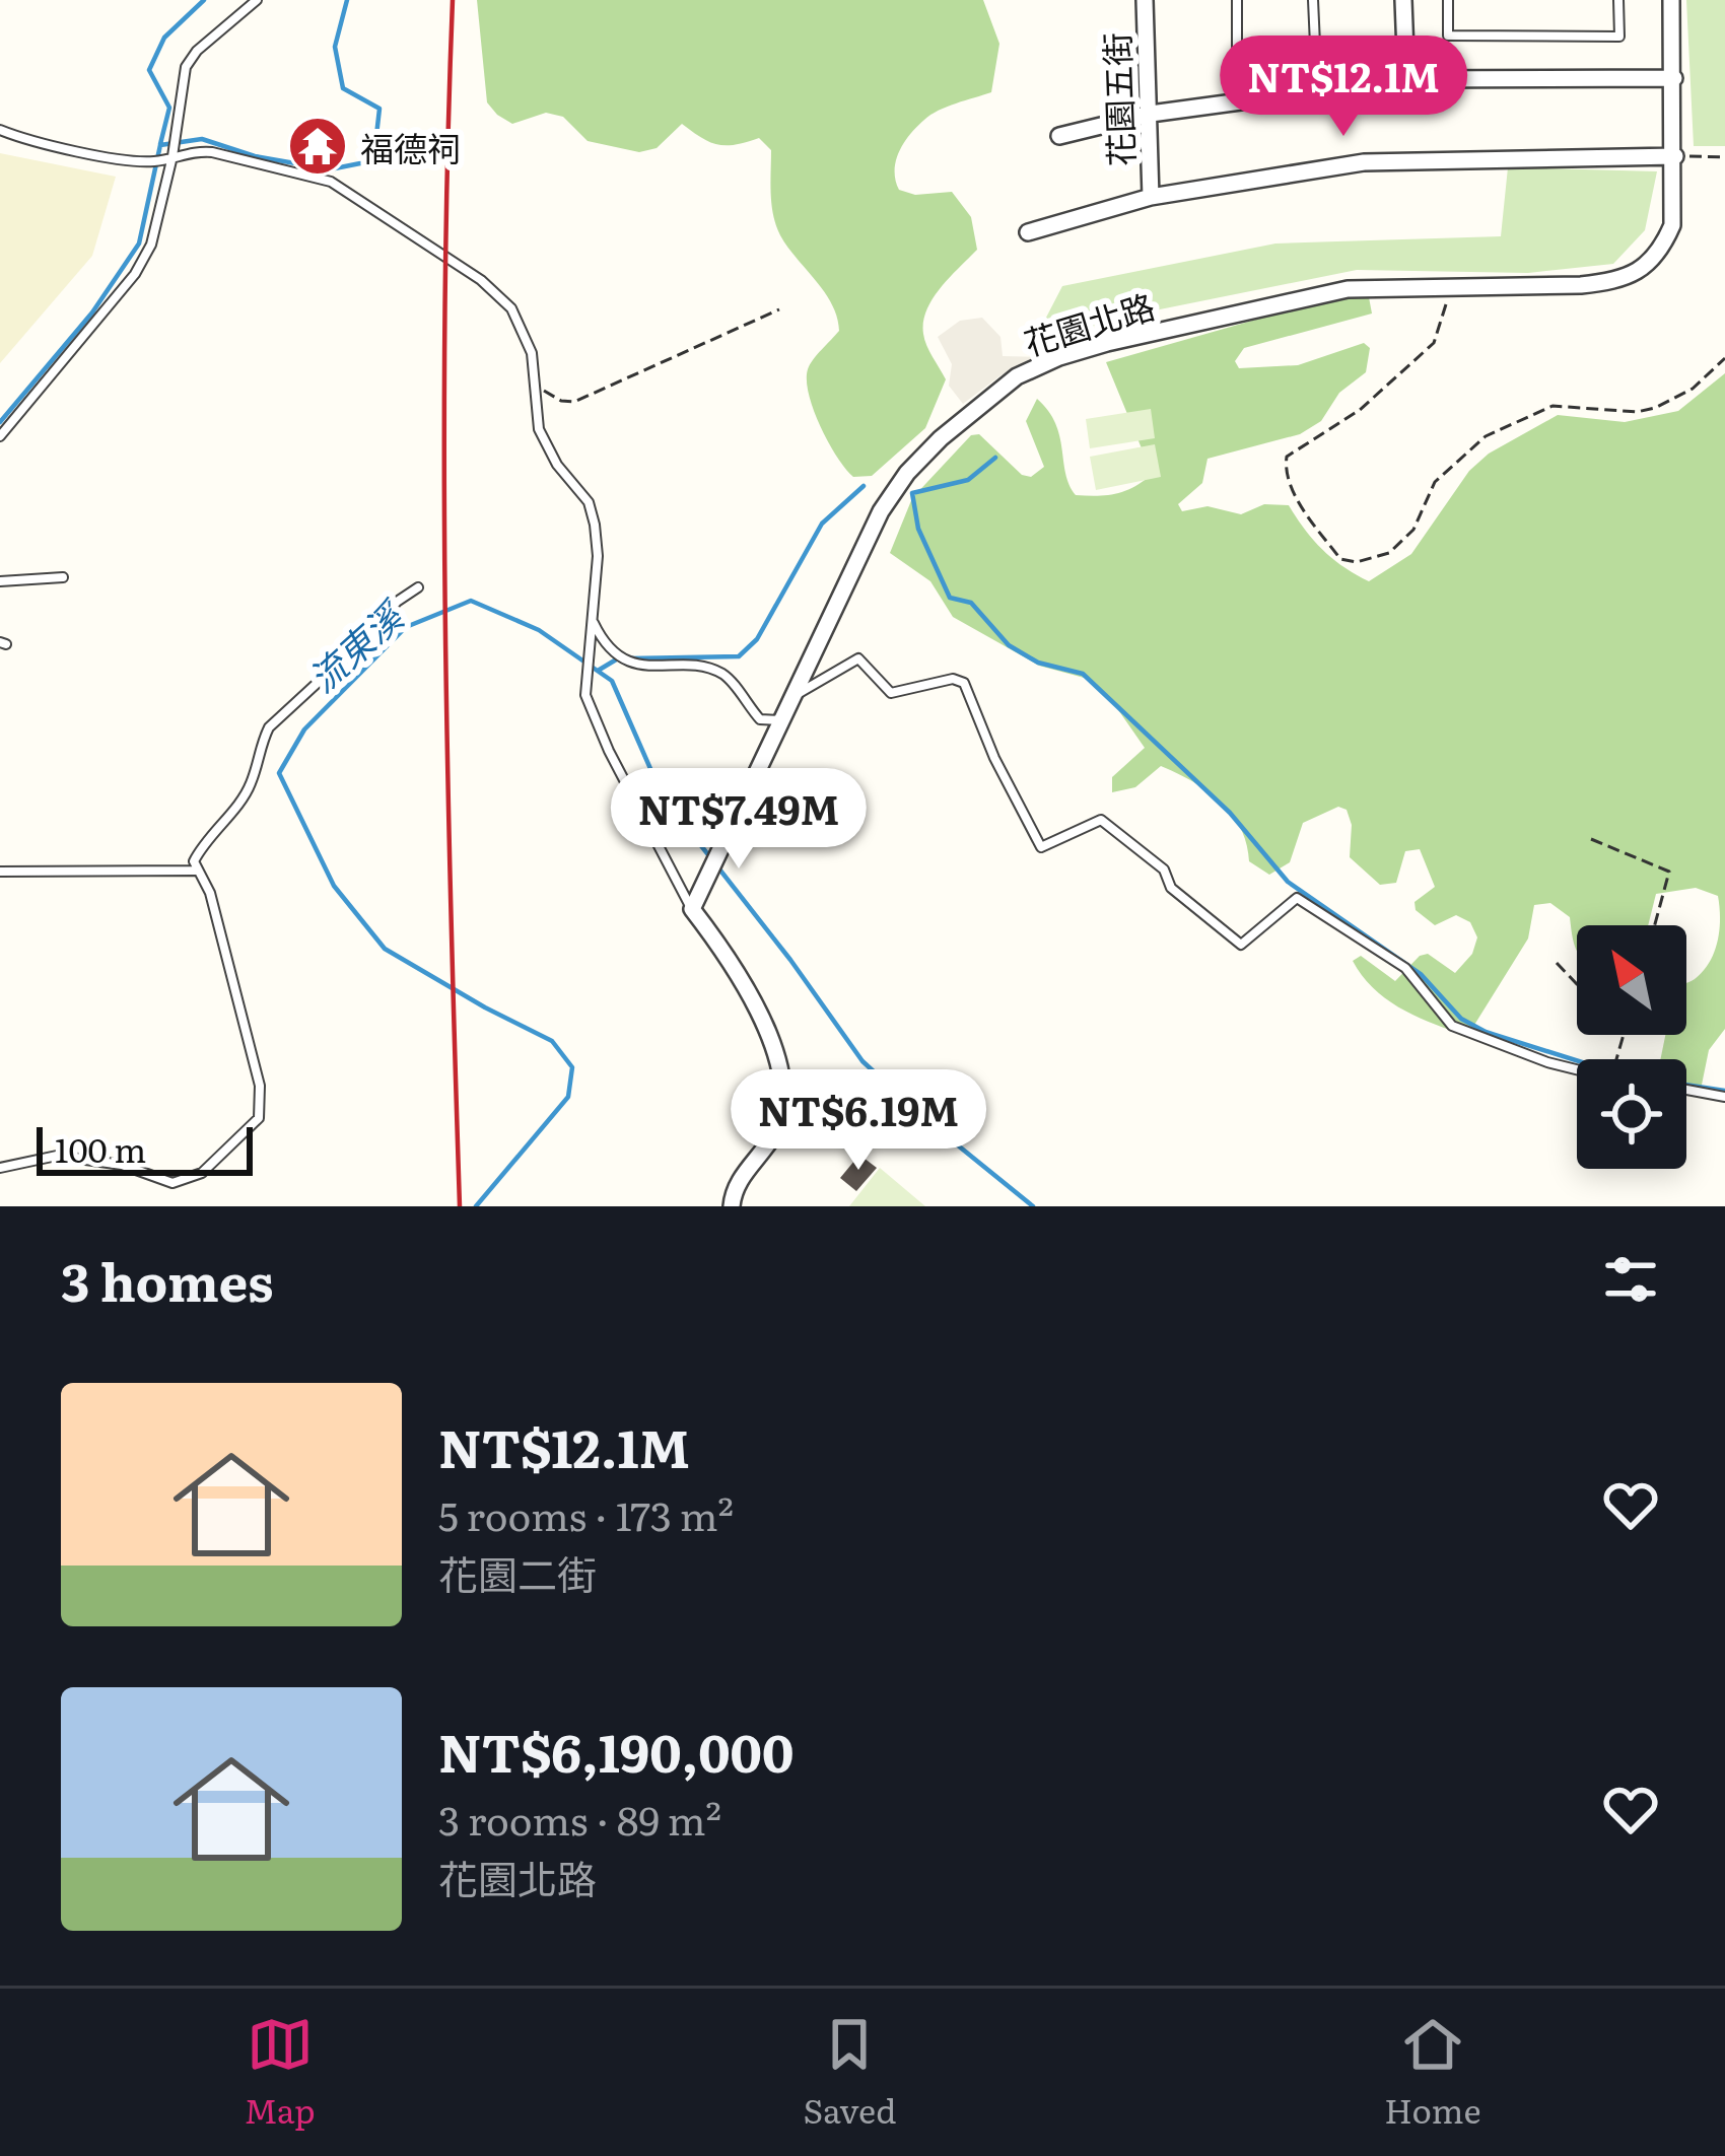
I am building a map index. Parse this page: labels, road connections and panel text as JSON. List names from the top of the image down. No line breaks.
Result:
{"streets":{"street":["花園五街","花園北路"]},"water":["流東溪"],"places":{"temple":["福德祠"]},"scale_bar":"100 m","north":"top left","page":{"price":["NT$12.1M","NT$7.49M","NT$6.19M"],"scale":"100 m","heading":"3 homes","list":[{"name":"NT$12.1M","note":"5 rooms · 173 m² · 花園二街"},{"name":"NT$6,190,000","note":"3 rooms · 89 m² · 花園北路"}],"tabs":["Map","Saved","Home"]}}
